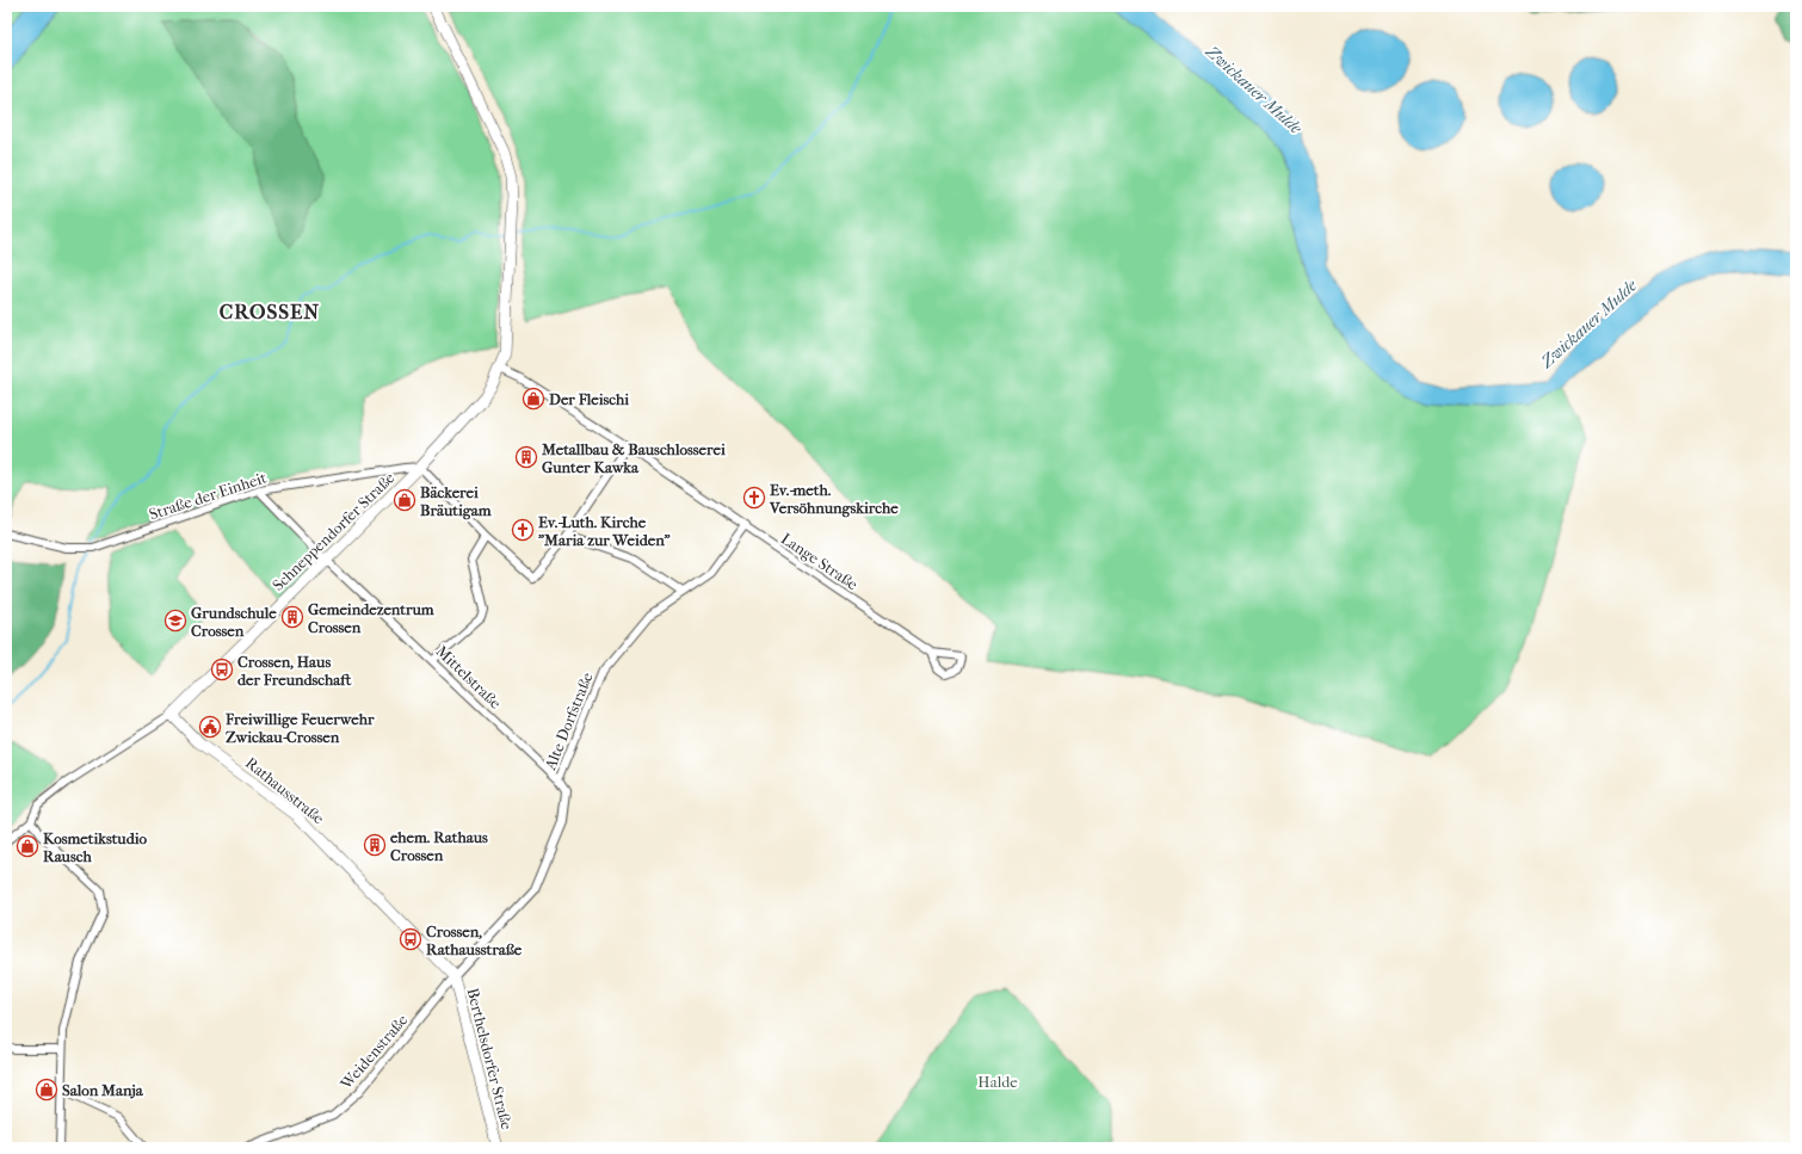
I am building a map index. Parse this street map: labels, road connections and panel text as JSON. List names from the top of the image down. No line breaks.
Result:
{"streets":{"street":["Straße der Einheit","Schneppendorfer Straße","Lange Straße","Mittelstraße","Alte Dorfstraße","Rathausstraße","Weidenstraße","Berthelsdorfer Straße"]},"crossings":[["Straße der Einheit","Schneppendorfer Straße"],["Straße der Einheit","Mittelstraße"],["Schneppendorfer Straße","Lange Straße"],["Schneppendorfer Straße","Mittelstraße"],["Schneppendorfer Straße","Rathausstraße"],["Lange Straße","Alte Dorfstraße"],["Mittelstraße","Alte Dorfstraße"],["Alte Dorfstraße","Rathausstraße"],["Alte Dorfstraße","Weidenstraße"],["Alte Dorfstraße","Berthelsdorfer Straße"],["Rathausstraße","Weidenstraße"],["Rathausstraße","Berthelsdorfer Straße"],["Weidenstraße","Berthelsdorfer Straße"]],"districts":["CROSSEN"],"water":["Zwickauer Mulde"],"parks":["Halde"],"places":{"shop":["Der Fleischi","Bäckerei Bräutigam","Kosmetikstudio Rausch","Salon Manja"],"building":["Metallbau & Bauschlosserei Gunter Kawka","Gemeindezentrum Crossen","ehem. Rathaus Crossen"],"church":["Ev.-meth. Versöhnungskirche","Ev.-Luth. Kirche \"Maria zur Weiden\""],"school or university":["Grundschule Crossen"],"bus stop":["Crossen, Haus der Freundschaft","Crossen, Rathausstraße"],"public building":["Freiwillige Feuerwehr Zwickau-Crossen"]}}
